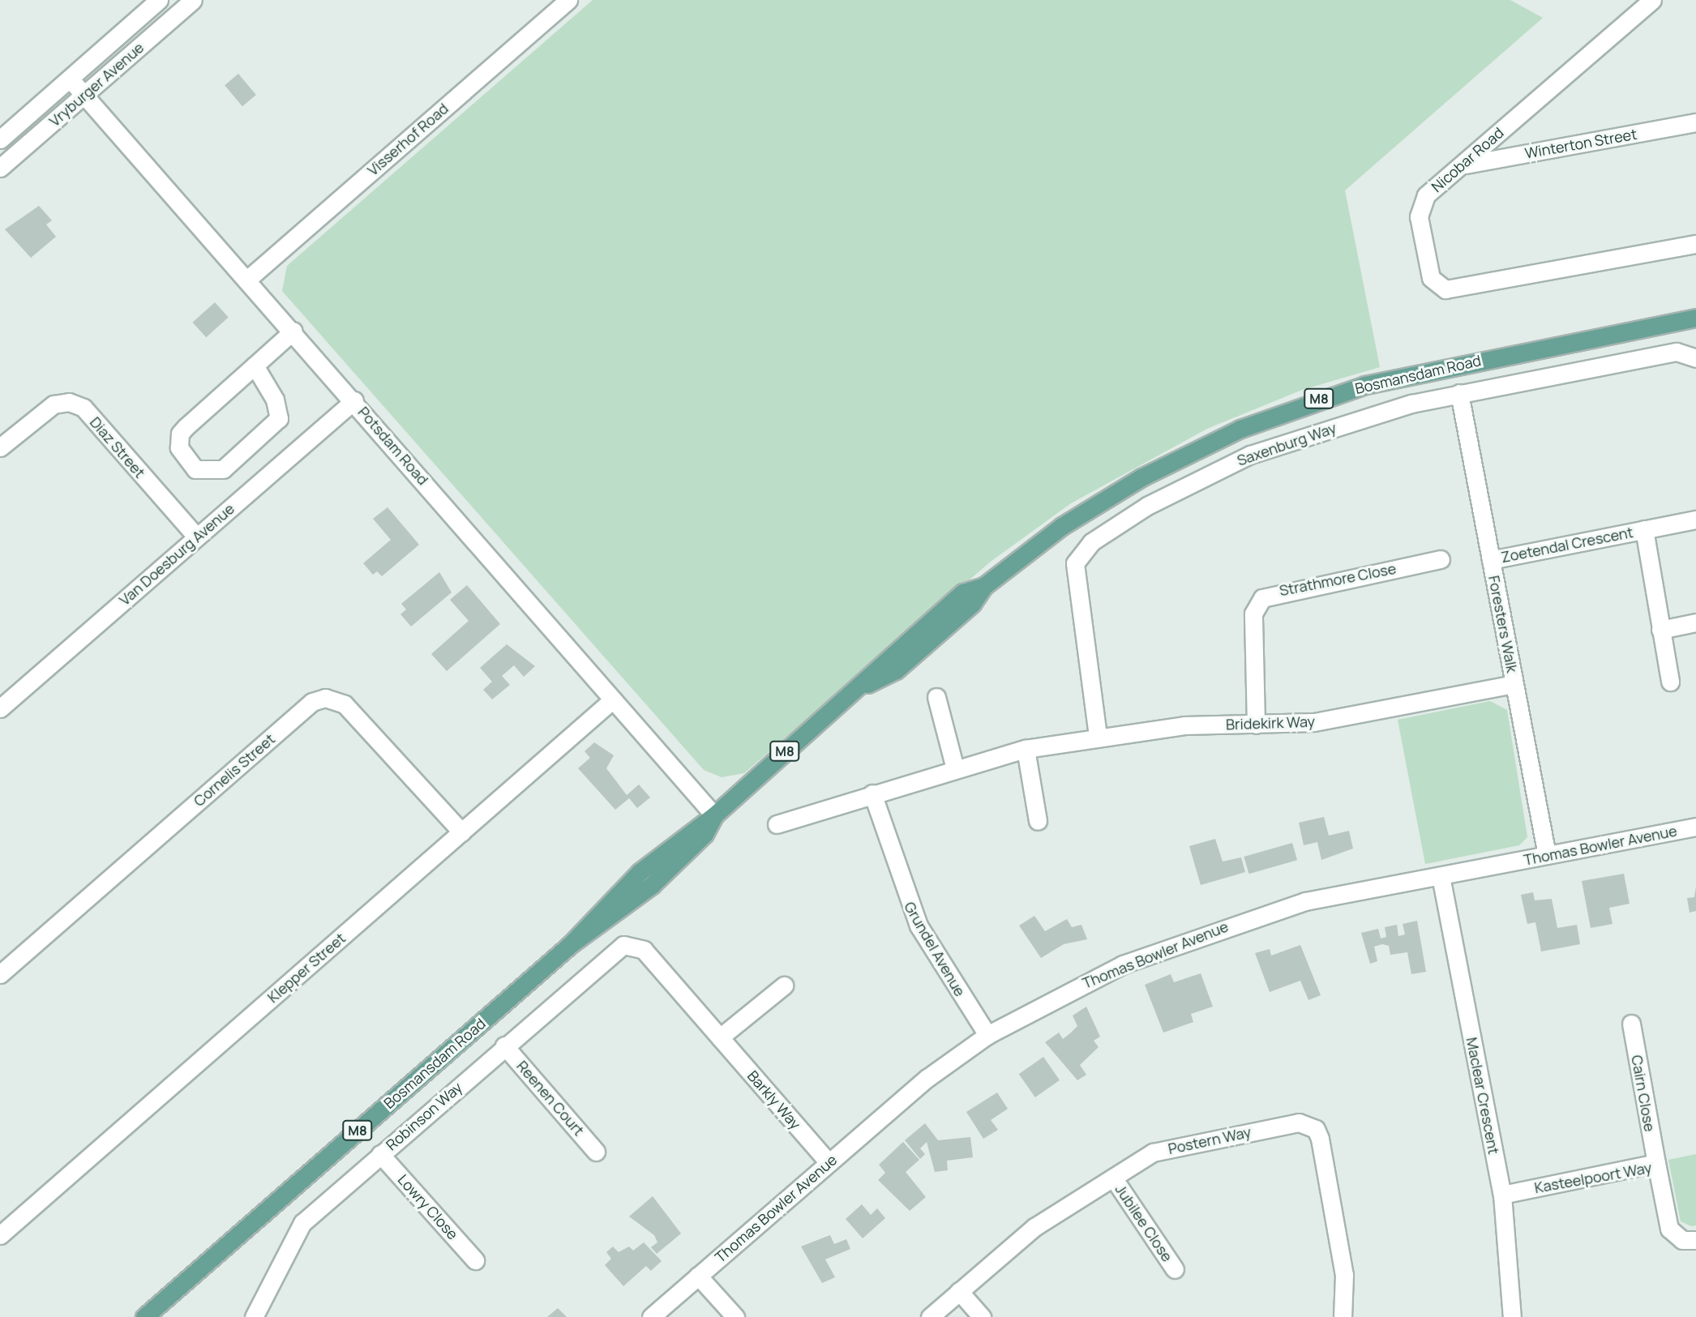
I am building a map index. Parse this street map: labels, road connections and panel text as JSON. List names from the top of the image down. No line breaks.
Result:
{"streets":{"main road":["Bosmansdam Road","M8"],"street":["Vryburger Avenue","Visserhof Road","Winterton Street","Nicobar Road","Saxenburg Way","Potsdam Road","Diaz Street","Zoetendal Crescent","Van Doesburg Avenue","Strathmore Close","Foresters Walk","Bridekirk Way","Cornelis Street","Thomas Bowler Avenue","Grundel Avenue","Klepper Street","Cairn Close","Maclear Crescent","Reenen Court","Barkly Way","Robinson Way","Postern Way","Kasteelpoort Way","Lowry Close","Jubilee Close"]},"crossings":[["Vryburger Avenue","Potsdam Road"],["Visserhof Road","Potsdam Road"],["Winterton Street","Nicobar Road"],["Bosmansdam Road","Potsdam Road"],["Saxenburg Way","Foresters Walk"],["Saxenburg Way","Bridekirk Way"],["Potsdam Road","Van Doesburg Avenue"],["Potsdam Road","Klepper Street"],["Diaz Street","Van Doesburg Avenue"],["Zoetendal Crescent","Foresters Walk"],["Strathmore Close","Bridekirk Way"],["Foresters Walk","Bridekirk Way"],["Foresters Walk","Thomas Bowler Avenue"],["Bridekirk Way","Grundel Avenue"],["Cornelis Street","Klepper Street"],["Thomas Bowler Avenue","Grundel Avenue"],["Thomas Bowler Avenue","Maclear Crescent"],["Thomas Bowler Avenue","Barkly Way"],["Cairn Close","Kasteelpoort Way"],["Maclear Crescent","Kasteelpoort Way"],["Reenen Court","Robinson Way"],["Barkly Way","Robinson Way"],["Robinson Way","Lowry Close"],["Postern Way","Jubilee Close"]]}
